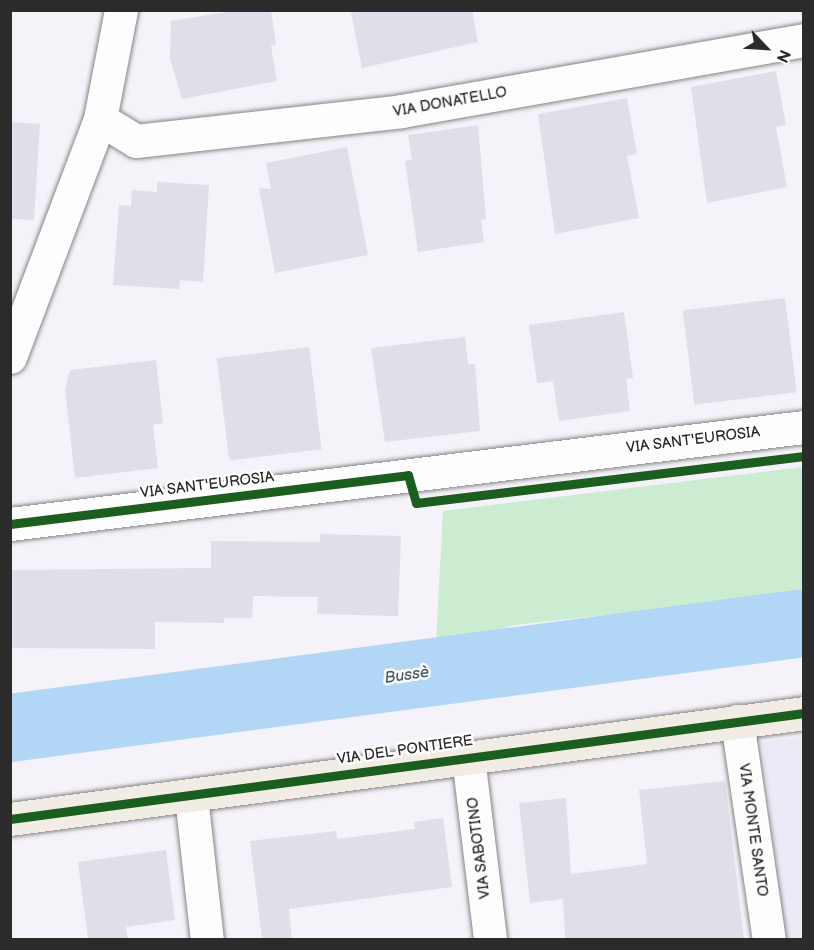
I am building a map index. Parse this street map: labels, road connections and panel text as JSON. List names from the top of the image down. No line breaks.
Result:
{"streets":{"main road":["VIA DEL PONTIERE"],"street":["VIA DONATELLO","VIA SANT'EUROSIA","VIA MONTE SANTO","VIA SABOTINO"]},"crossings":[["VIA DEL PONTIERE","VIA MONTE SANTO"],["VIA DEL PONTIERE","VIA SABOTINO"]],"water":["Bussè"],"north":"bottom right"}
